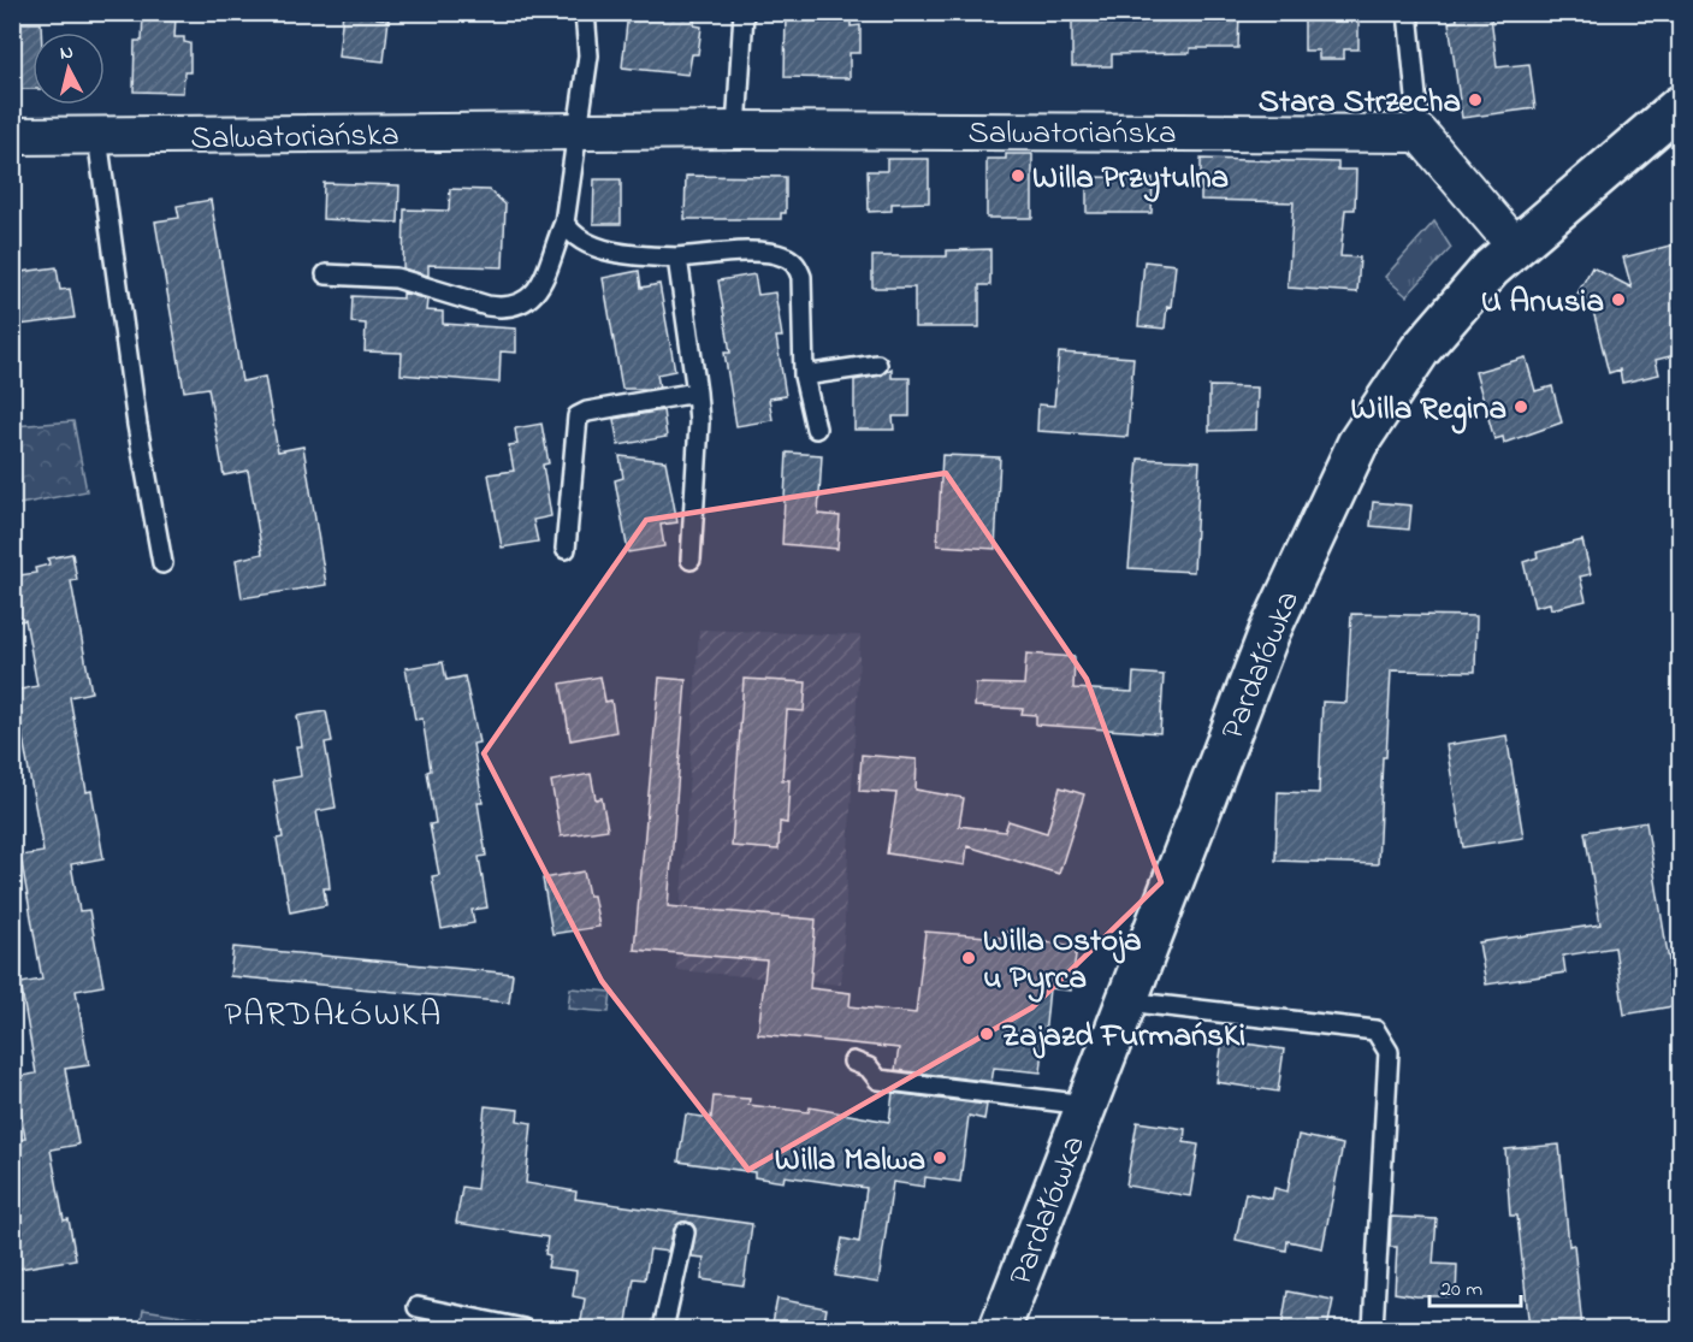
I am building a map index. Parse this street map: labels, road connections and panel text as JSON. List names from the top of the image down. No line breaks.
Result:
{"streets":{"street":["Salwatoriańska","Pardałówka"]},"districts":["PARDAŁÓWKA"],"places":["Stara Strzecha","Willa Przytulna","U Anusia","Willa Regina","Willa Ostoja u Pyrca","Zajazd FurmańsKi","Willa Malwa"],"scale_bar":"20 m","north":"top"}
